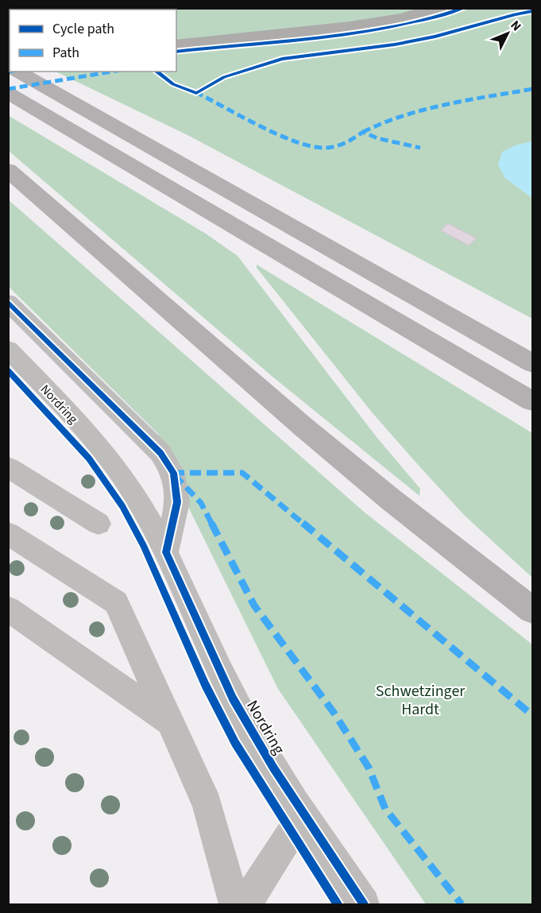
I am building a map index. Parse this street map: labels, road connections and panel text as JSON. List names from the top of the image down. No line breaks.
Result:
{"streets":{"street":["Nordring"]},"parks":["Schwetzinger Hardt"],"legend":["Cycle path","Path"],"north":"top right"}
